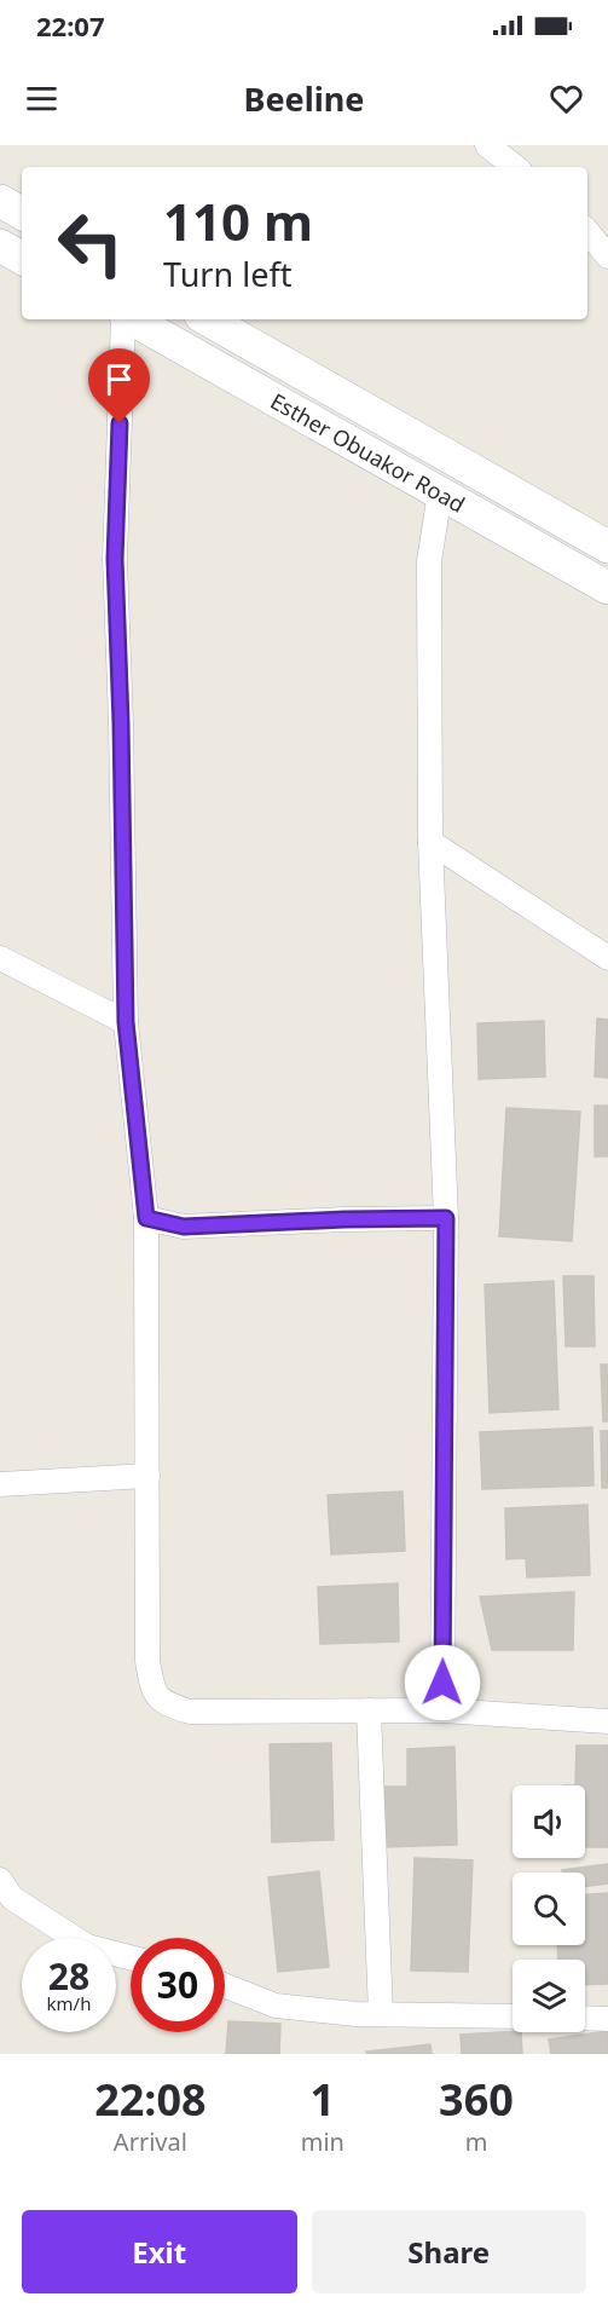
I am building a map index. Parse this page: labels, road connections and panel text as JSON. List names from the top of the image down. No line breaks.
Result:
{"streets":{"street":["Esther Obuakor Road"]},"page":{"status":"22:07","header":"Beeline","turn":["110 m","Turn left"],"speed":"28 km/h","limit":"30","eta":["22:08","Arrival","1","min","360","m"],"buttons":["Exit","Share"]}}
